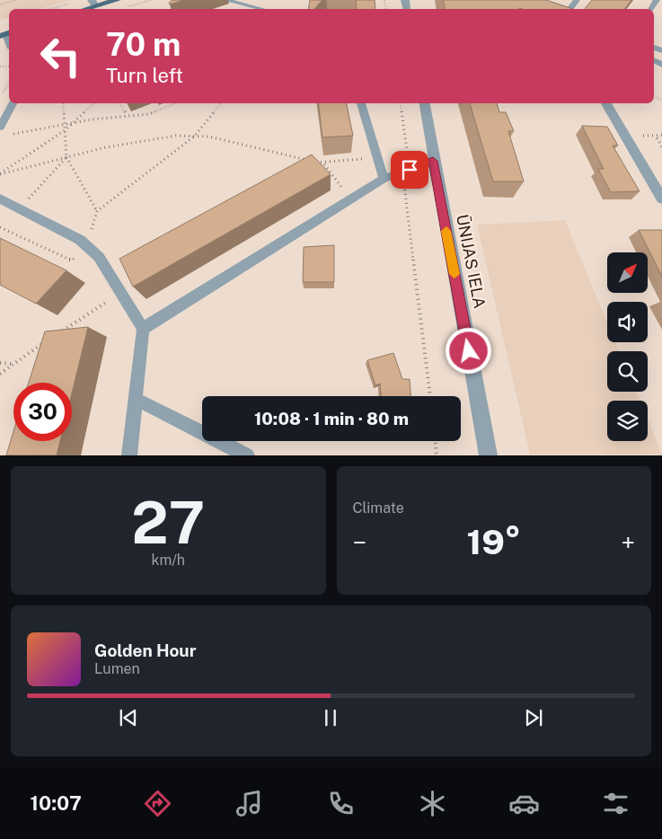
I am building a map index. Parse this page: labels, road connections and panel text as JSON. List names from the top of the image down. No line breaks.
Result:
{"streets":{"street":["ŪNIJAS IELA"]},"north":"top right","page":{"turn":["70 m","Turn left"],"limit":"30","trip":"10:08 · 1 min · 80 m","tile":[["27","km/h"],"Climate"],"heat":["−","19°","+"],"song":["Golden Hour","Lumen"],"tabs":"10:07"}}
